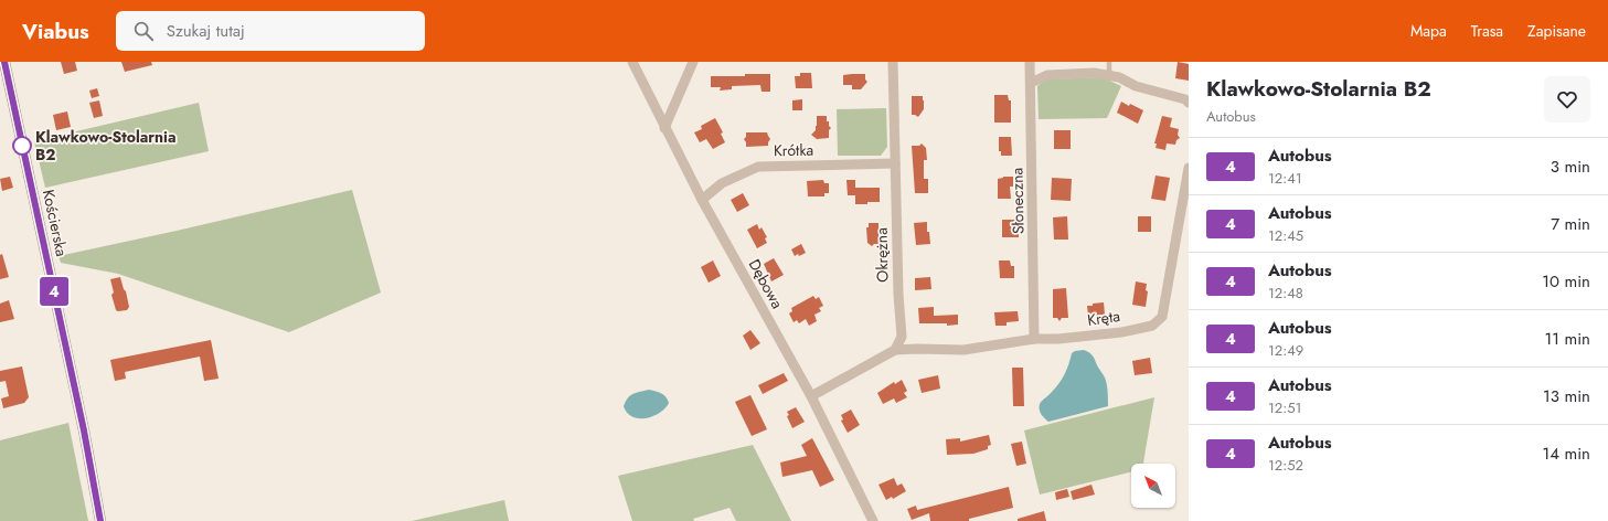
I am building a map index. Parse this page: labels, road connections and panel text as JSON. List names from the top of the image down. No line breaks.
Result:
{"streets":{"main road":["Kościerska"],"street":["Krótka","Słoneczna","Okrężna","Dębowa","Kręta"]},"crossings":[["Krótka","Okrężna"],["Krótka","Dębowa"],["Słoneczna","Kręta"],["Okrężna","Kręta"]],"places":["Klawkowo-Stolarnia B2"],"lines":["bus line 4"],"north":"top left","page":{"header":"Viabus","search":"Szukaj tutaj","nav":["Mapa","Trasa","Zapisane"],"on_map":"4","heading":["Klawkowo-Stolarnia B2","Autobus"],"list":[{"mark":"4","name":"Autobus","note":"12:41","value":"3 min"},{"mark":"4","name":"Autobus","note":"12:45","value":"7 min"},{"mark":"4","name":"Autobus","note":"12:48","value":"10 min"},{"mark":"4","name":"Autobus","note":"12:49","value":"11 min"},{"mark":"4","name":"Autobus","note":"12:51","value":"13 min"},{"mark":"4","name":"Autobus","note":"12:52","value":"14 min"}]}}
